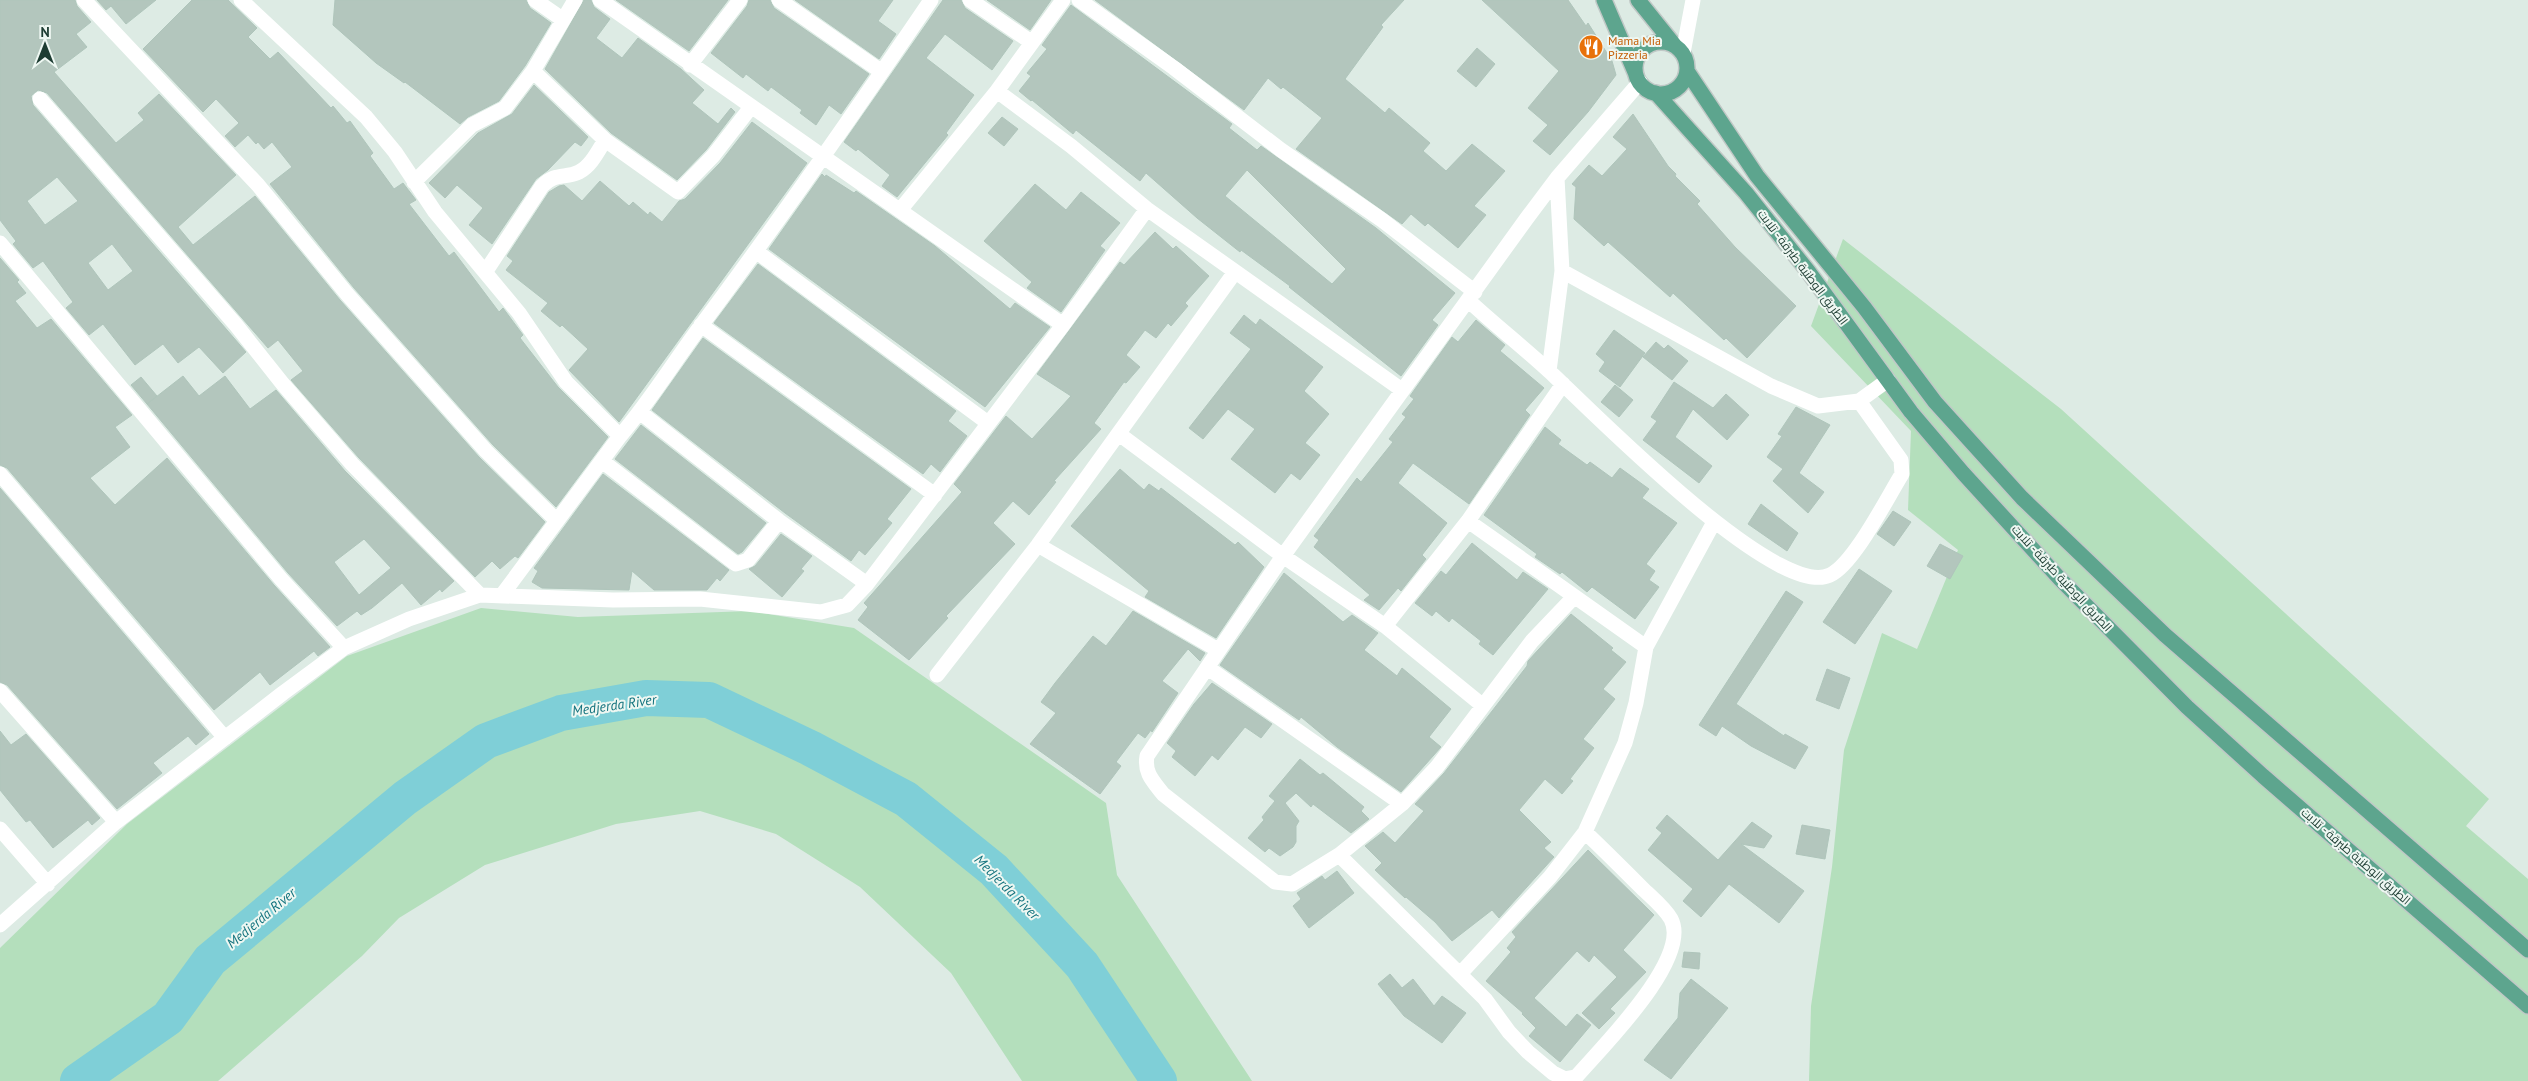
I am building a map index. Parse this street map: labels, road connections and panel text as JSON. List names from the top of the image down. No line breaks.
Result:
{"streets":{"main road":["الطريق الوطنية طبرقة - تلابت"]},"water":["Medjerda River"],"places":{"restaurant":["Mama Mia Pizzeria"]},"north":"top"}
